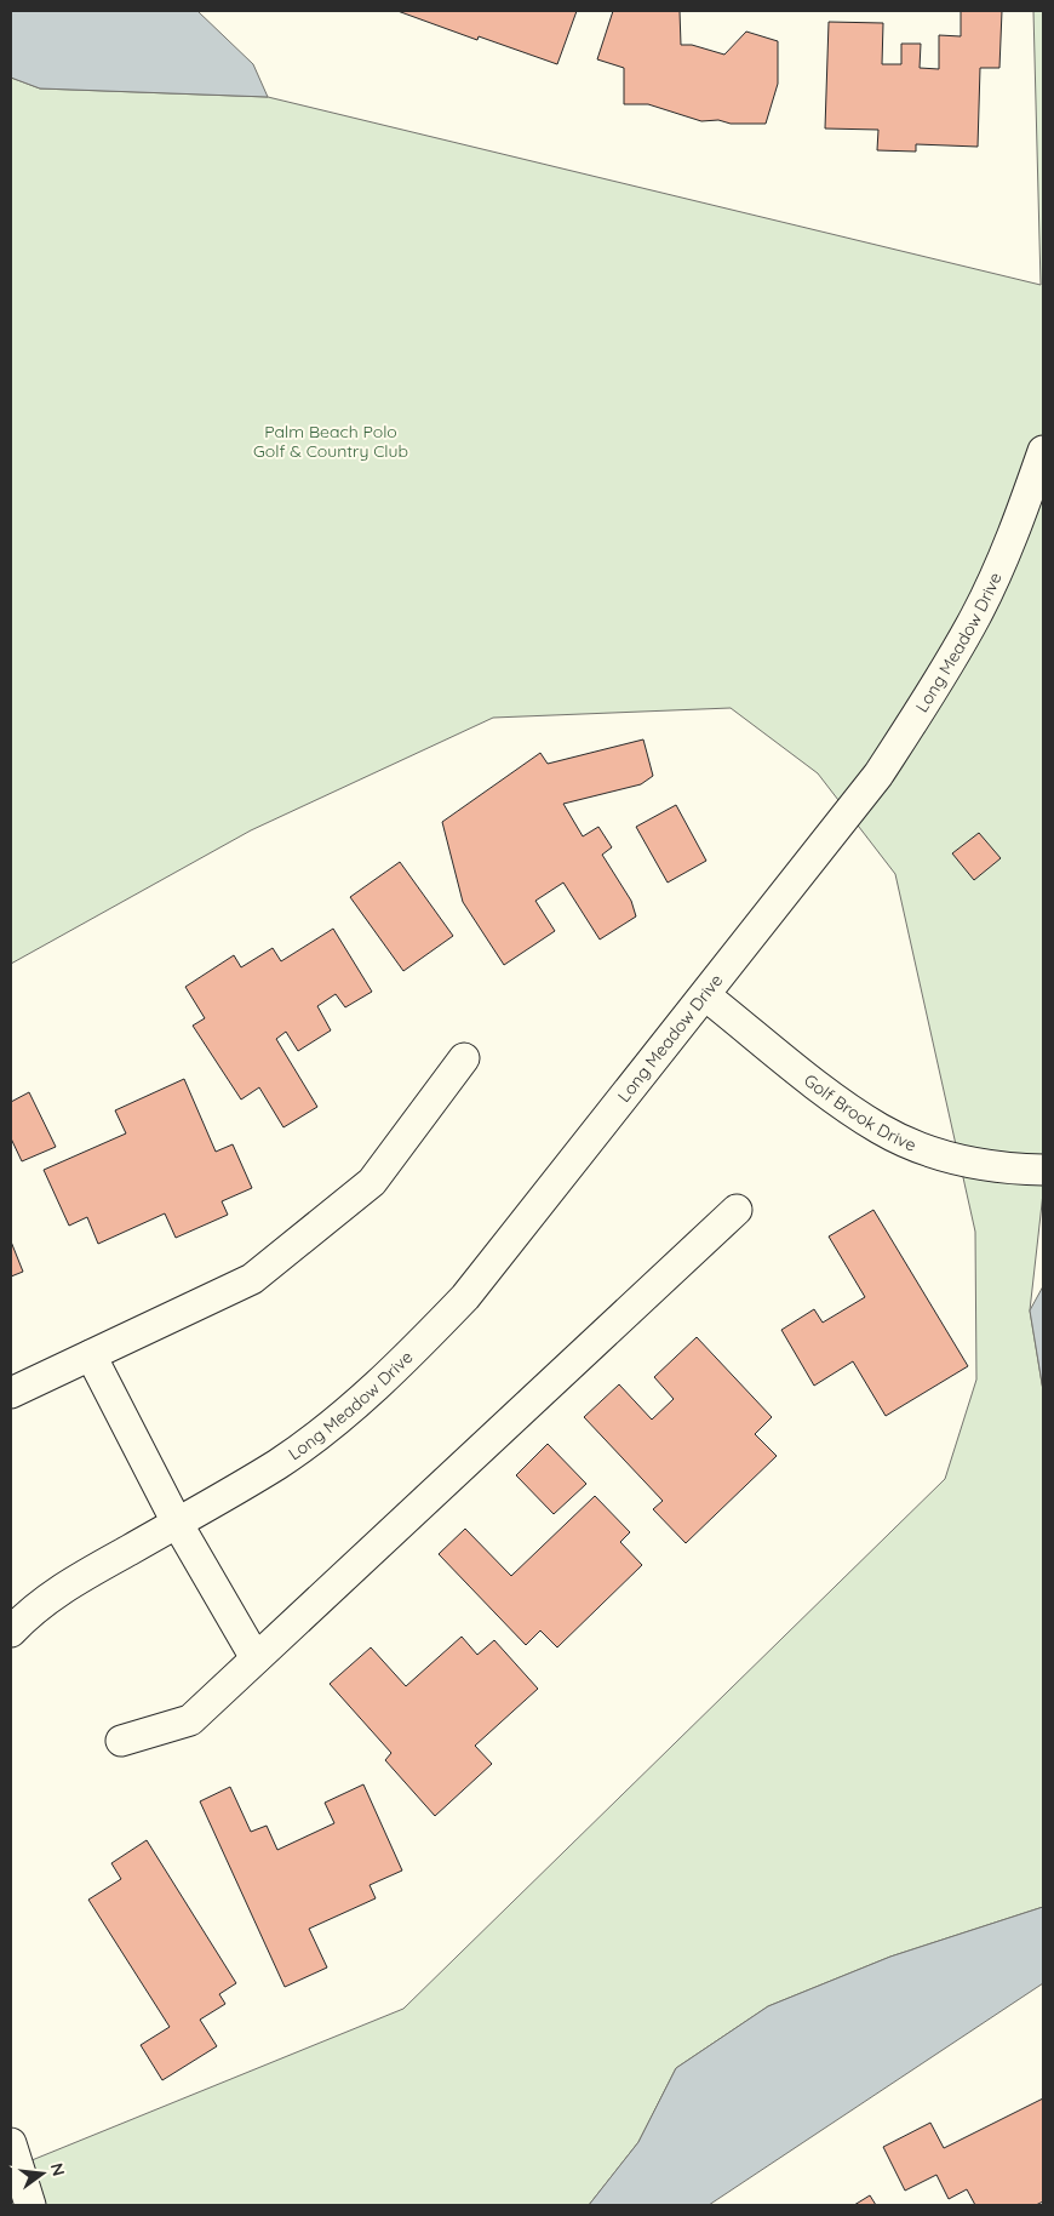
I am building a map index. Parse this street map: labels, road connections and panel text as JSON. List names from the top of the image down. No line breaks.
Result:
{"streets":{"street":["Long Meadow Drive","Golf Brook Drive"]},"crossings":[["Long Meadow Drive","Golf Brook Drive"]],"parks":["Palm Beach Polo Golf & Country Club"],"north":"right"}
